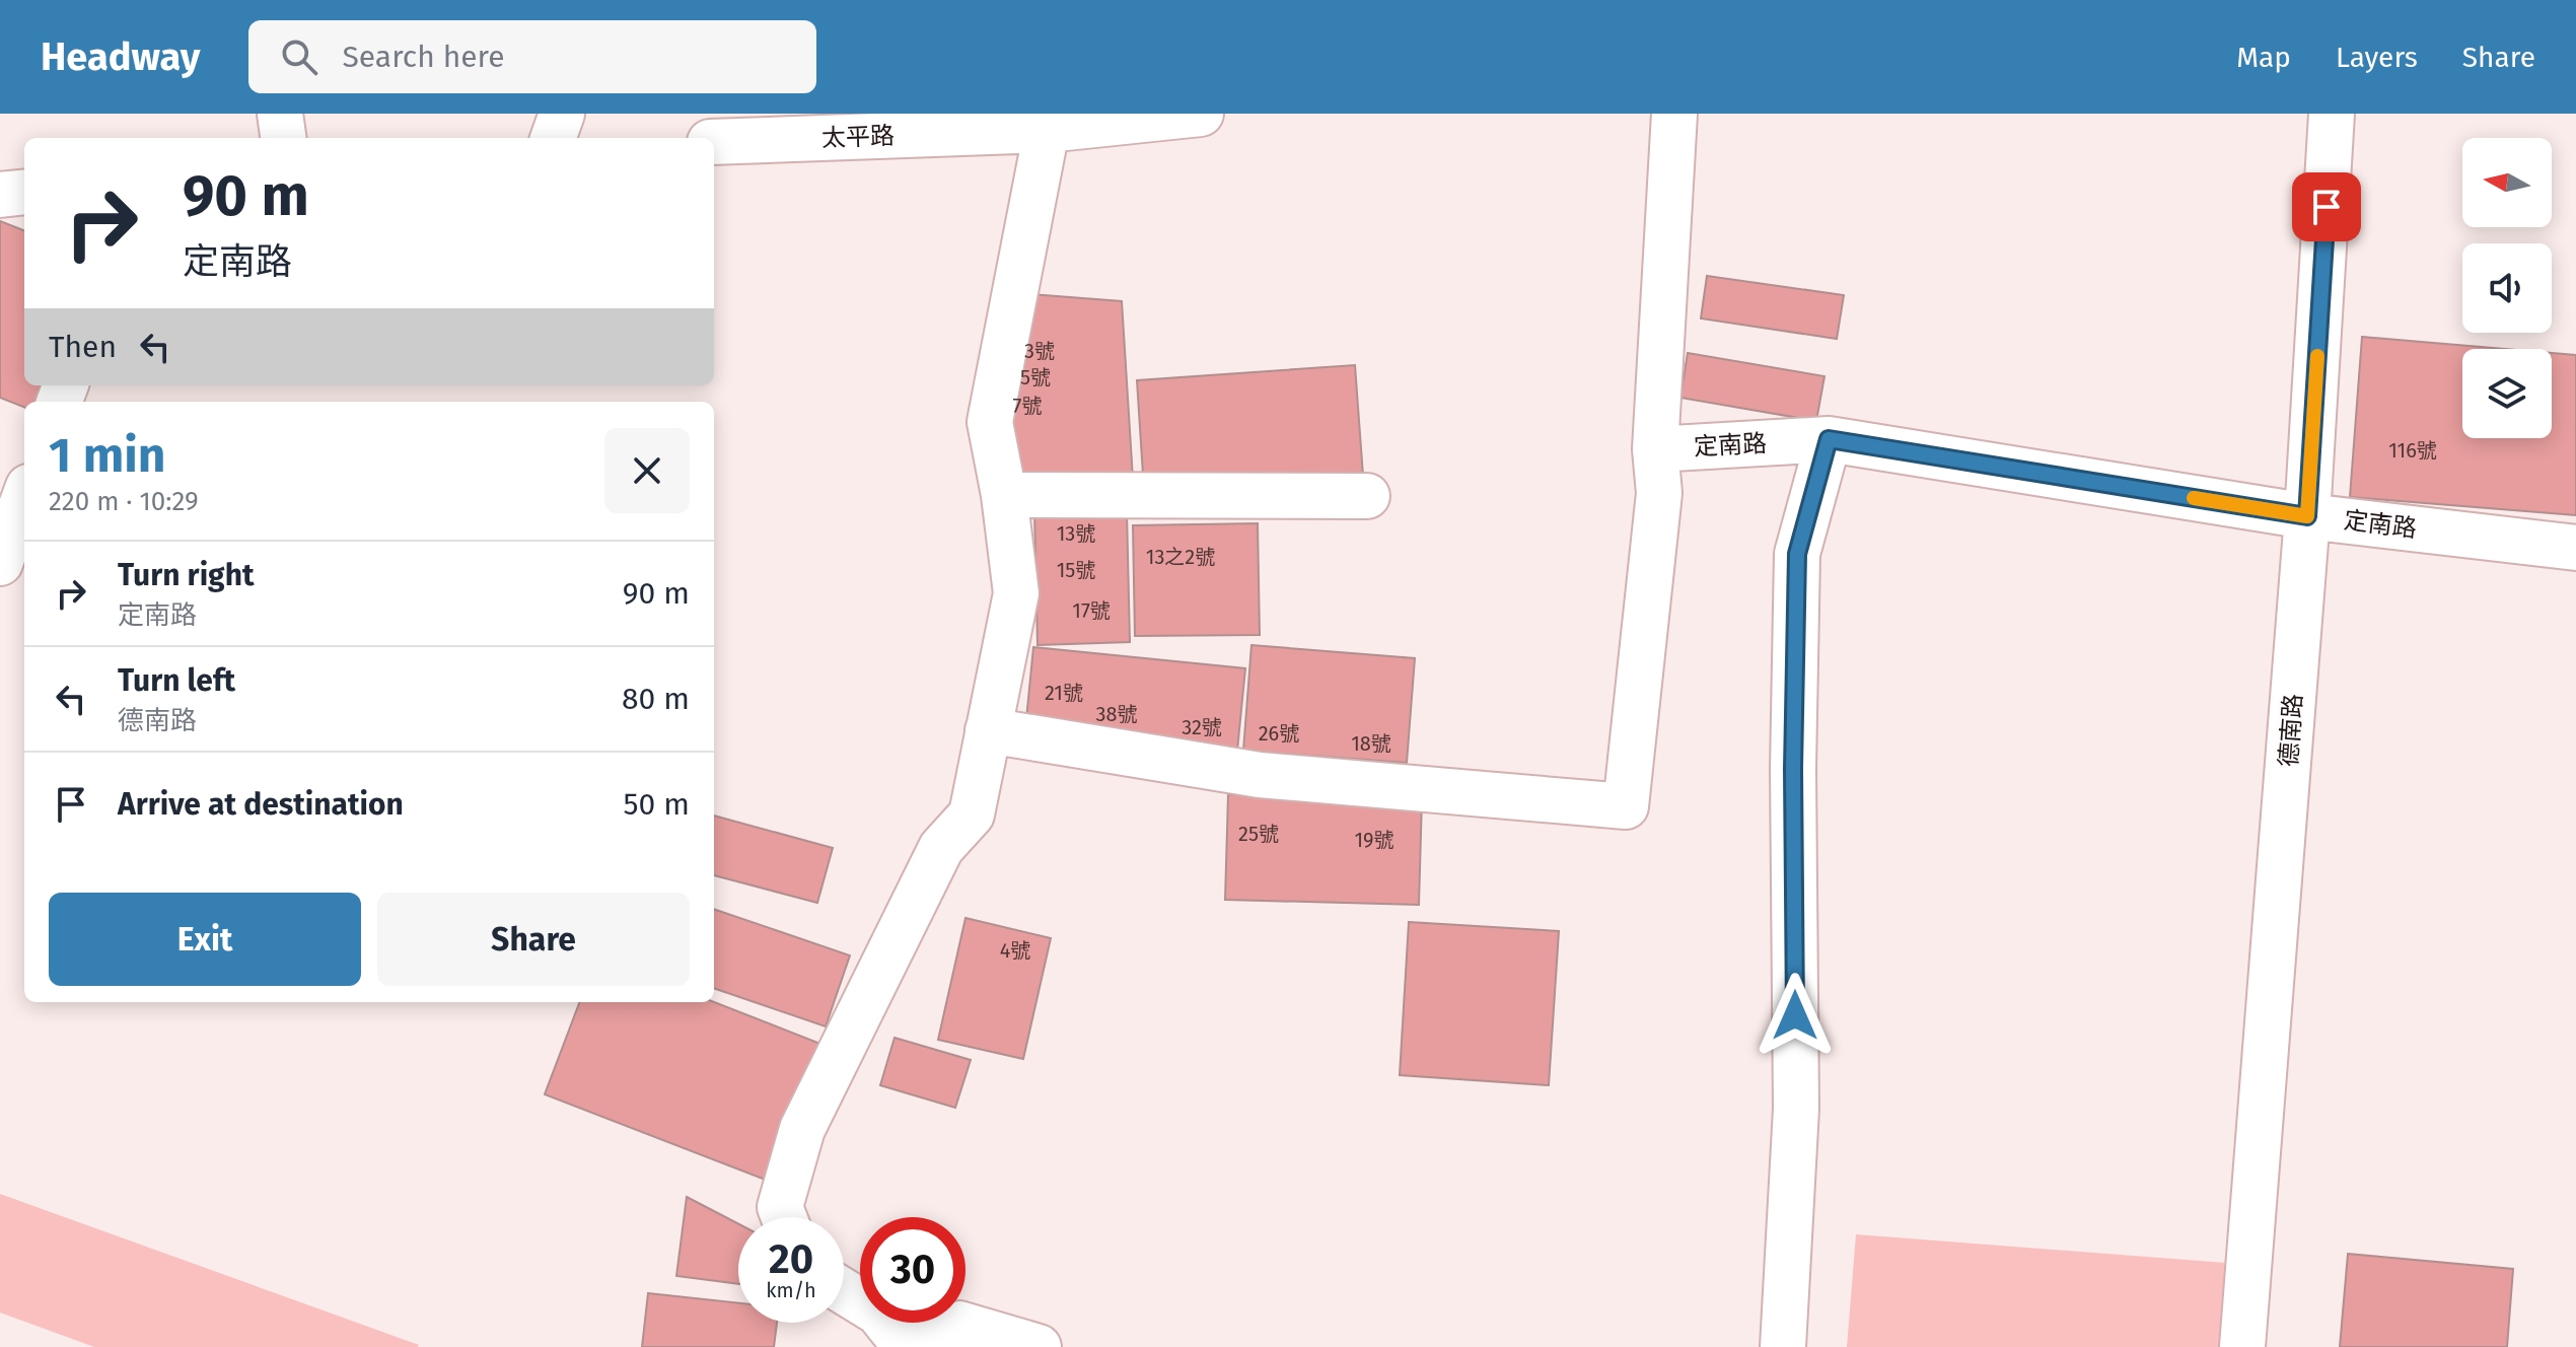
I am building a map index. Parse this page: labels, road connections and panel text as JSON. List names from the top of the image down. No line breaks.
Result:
{"streets":{"street":["太平路","定南路","德南路"]},"crossings":[["定南路","德南路"]],"house_numbers":["3號","5號","7號","116號","13號","13之2號","15號","17號","21號","38號","32號","26號","18號","25號","19號","4號"],"north":"left","page":{"header":"Headway","search":"Search here","nav":["Map","Layers","Share"],"turn":["90 m","定南路"],"then":"Then","heading":["1 min","220 m · 10:29"],"list":[{"name":"Turn right","note":"定南路","value":"90 m"},{"name":"Turn left","note":"德南路","value":"80 m"},{"name":"Arrive at destination","value":"50 m"}],"buttons":["Exit","Share"],"speed":"20 km/h","limit":"30"}}
